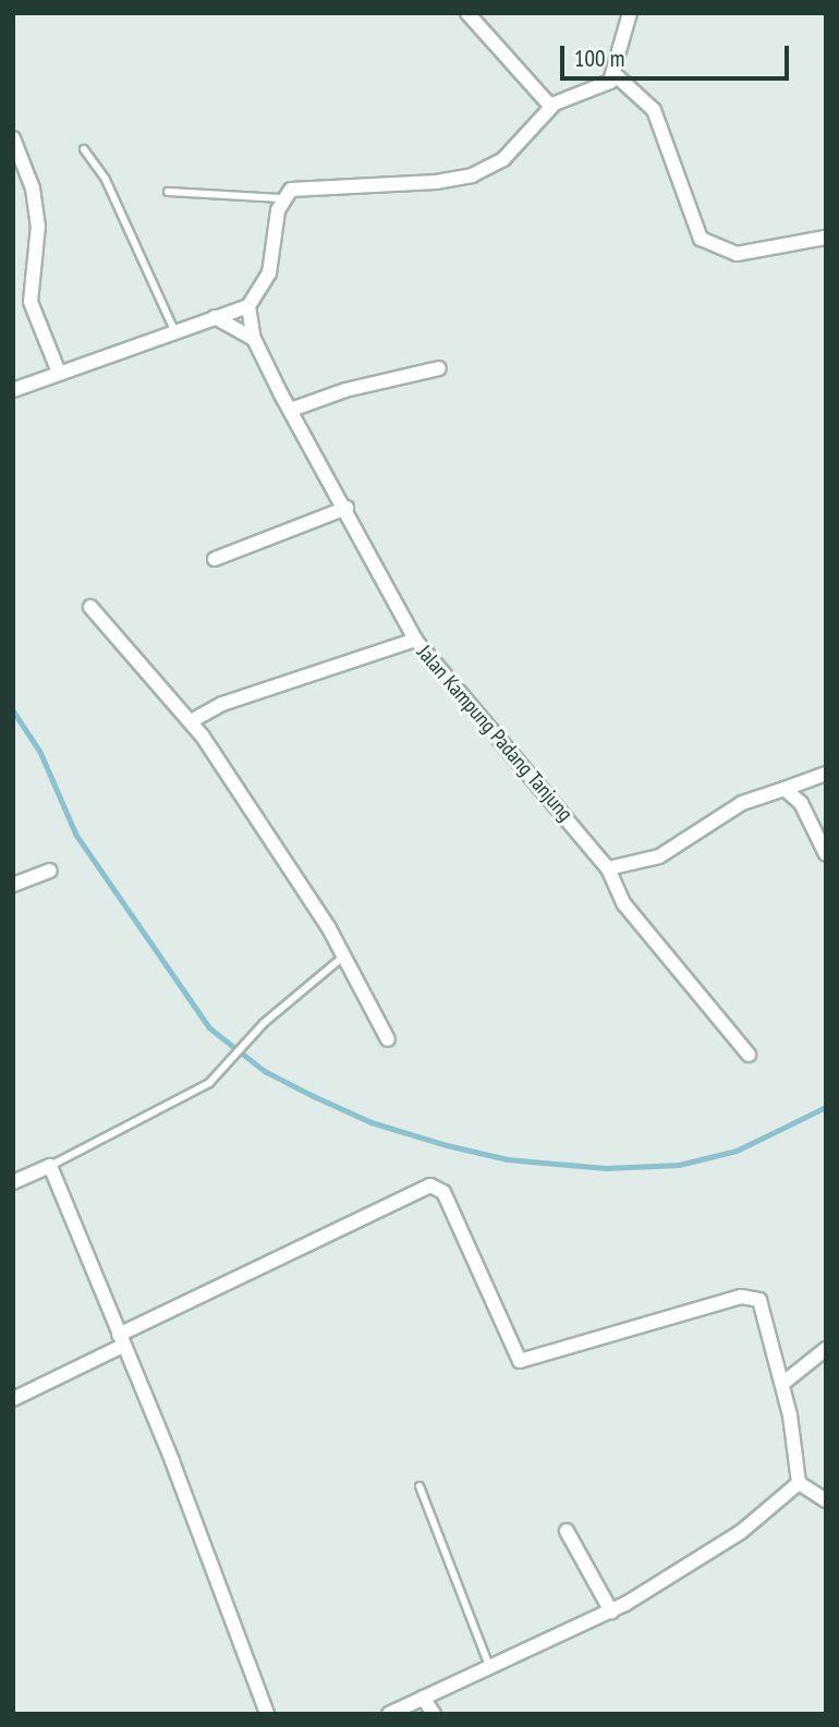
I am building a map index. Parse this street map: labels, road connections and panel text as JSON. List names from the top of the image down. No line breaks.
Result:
{"streets":{"street":["Jalan Kampung Padang Tanjung"]},"scale_bar":"100 m"}
